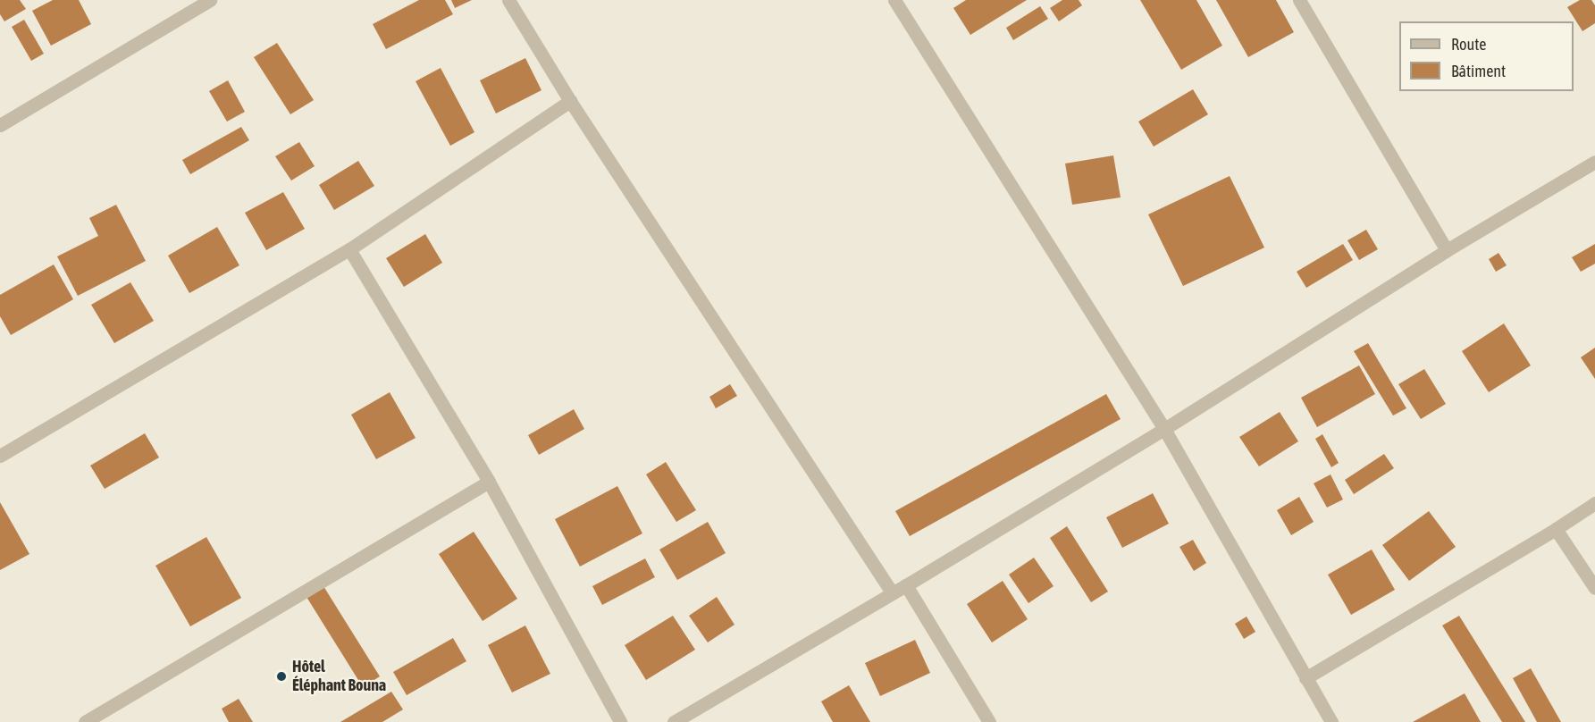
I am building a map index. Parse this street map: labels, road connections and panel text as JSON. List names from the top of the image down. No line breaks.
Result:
{"places":["Hôtel Éléphant Bouna"],"legend":["Route","Bâtiment"]}
